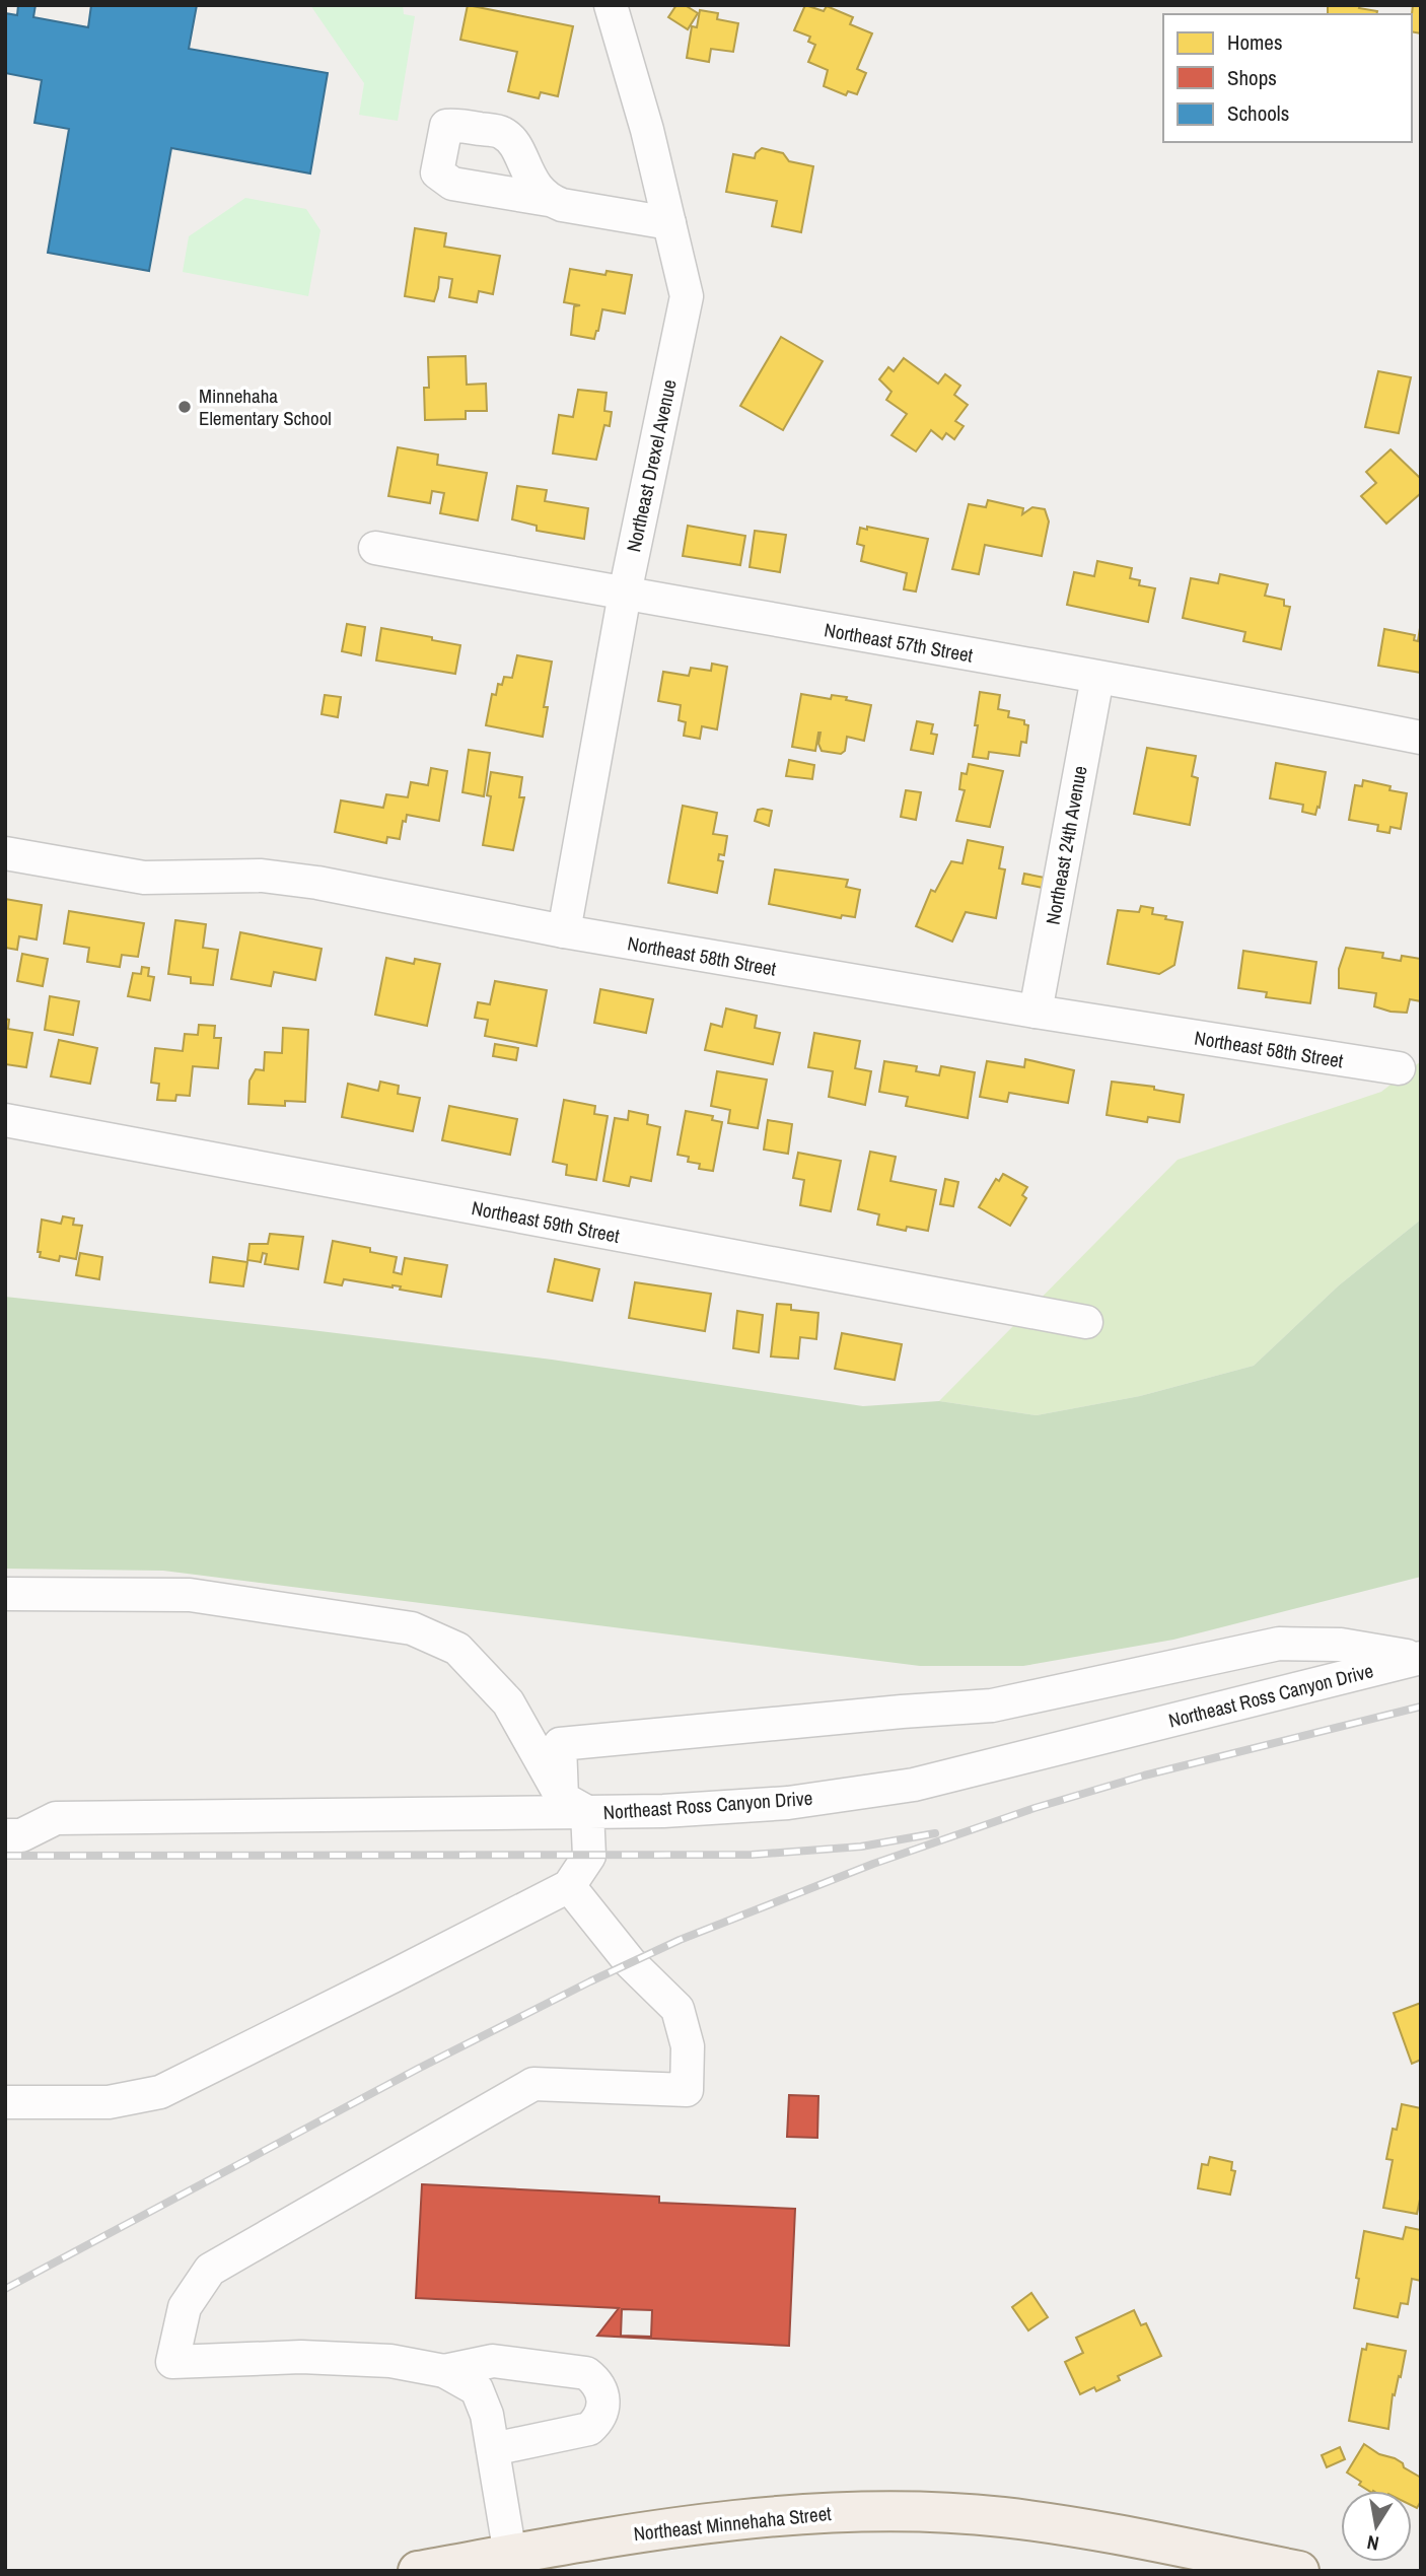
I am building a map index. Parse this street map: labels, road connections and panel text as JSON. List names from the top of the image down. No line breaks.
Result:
{"streets":{"main road":["Northeast Minnehaha Street"],"street":["Northeast Drexel Avenue","Northeast 57th Street","Northeast 24th Avenue","Northeast 58th Street","Northeast 59th Street","Northeast Ross Canyon Drive"]},"crossings":[["Northeast Drexel Avenue","Northeast 57th Street"],["Northeast Drexel Avenue","Northeast 58th Street"],["Northeast 57th Street","Northeast 24th Avenue"],["Northeast 24th Avenue","Northeast 58th Street"]],"places":["Minnehaha Elementary School"],"legend":["Homes","Shops","Schools"],"north":"bottom"}
